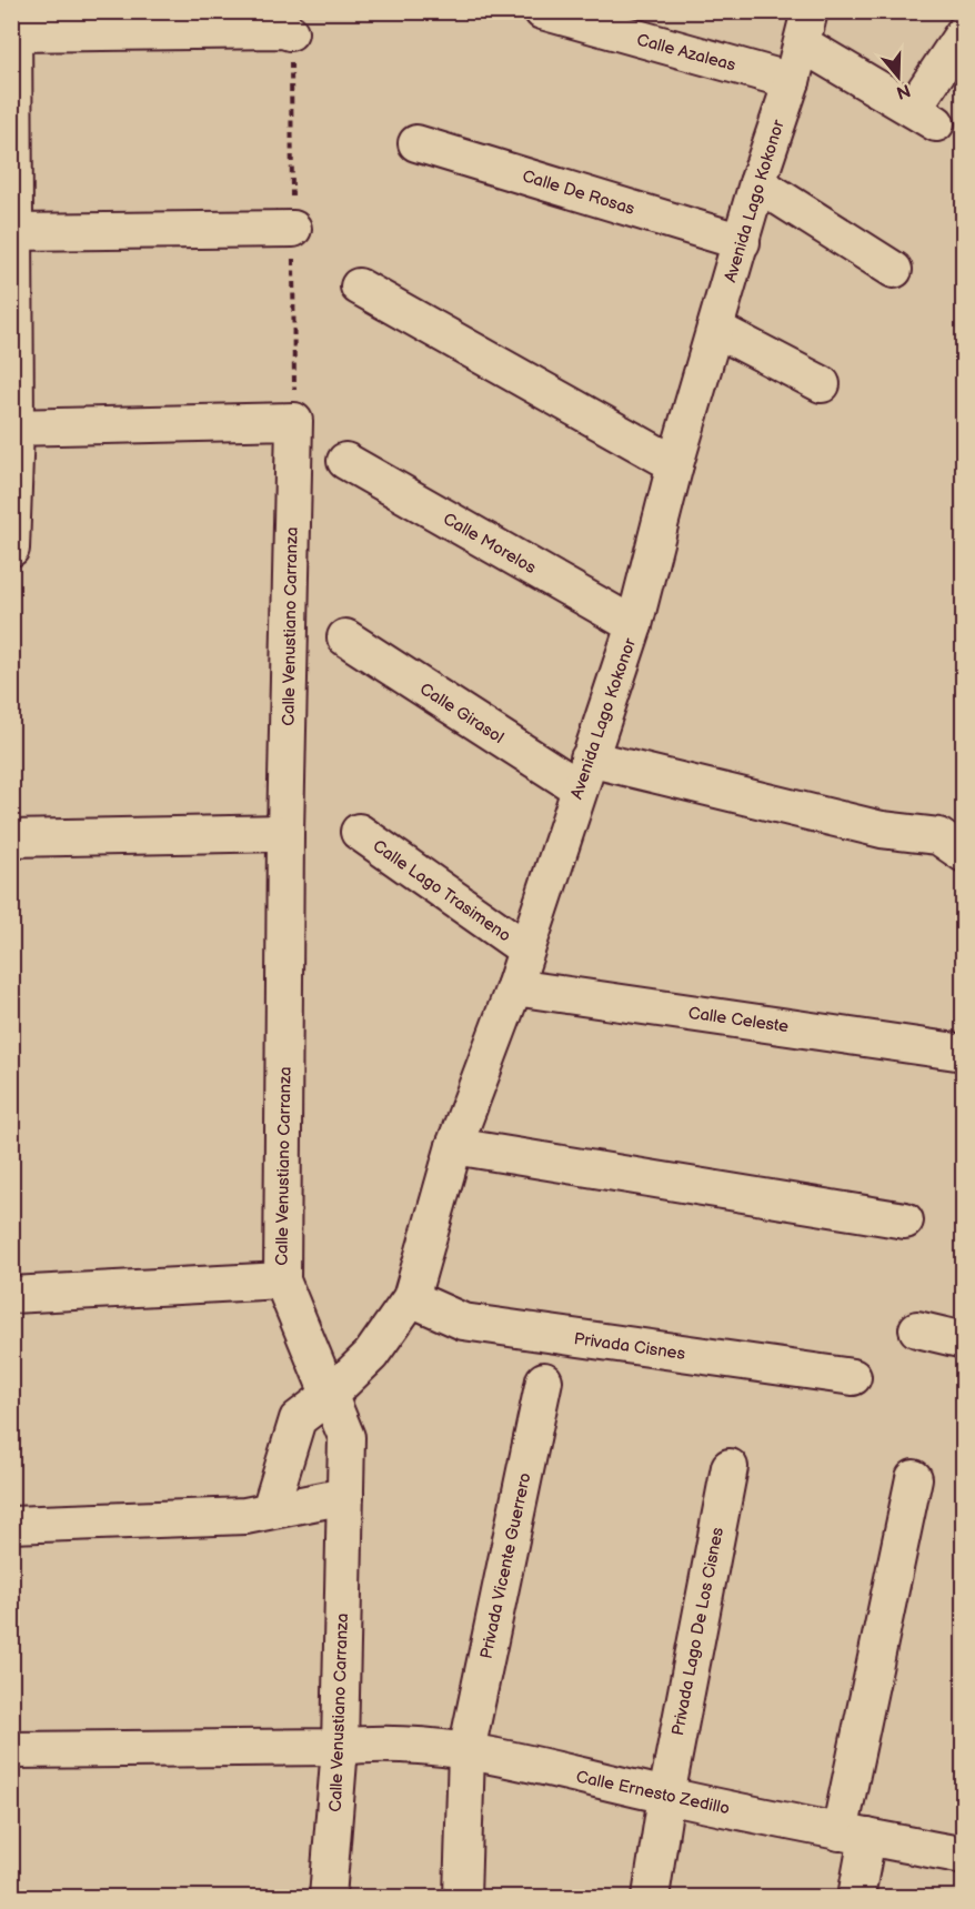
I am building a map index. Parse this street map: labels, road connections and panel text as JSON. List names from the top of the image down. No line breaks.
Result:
{"streets":{"street":["Calle Azaleas","Calle De Rosas","Avenida Lago Kokonor","Calle Morelos","Calle Venustiano Carranza","Calle Girasol","Calle Lago Trasimeno","Calle Celeste","Privada Cisnes","Privada Vicente Guerrero","Privada Lago De Los Cisnes","Calle Ernesto Zedillo"]},"crossings":[["Calle Azaleas","Avenida Lago Kokonor"],["Calle De Rosas","Avenida Lago Kokonor"],["Avenida Lago Kokonor","Calle Morelos"],["Avenida Lago Kokonor","Calle Venustiano Carranza"],["Avenida Lago Kokonor","Calle Girasol"],["Avenida Lago Kokonor","Calle Lago Trasimeno"],["Avenida Lago Kokonor","Calle Celeste"],["Avenida Lago Kokonor","Privada Cisnes"],["Calle Venustiano Carranza","Calle Ernesto Zedillo"],["Privada Vicente Guerrero","Calle Ernesto Zedillo"],["Privada Lago De Los Cisnes","Calle Ernesto Zedillo"]],"north":"bottom"}
